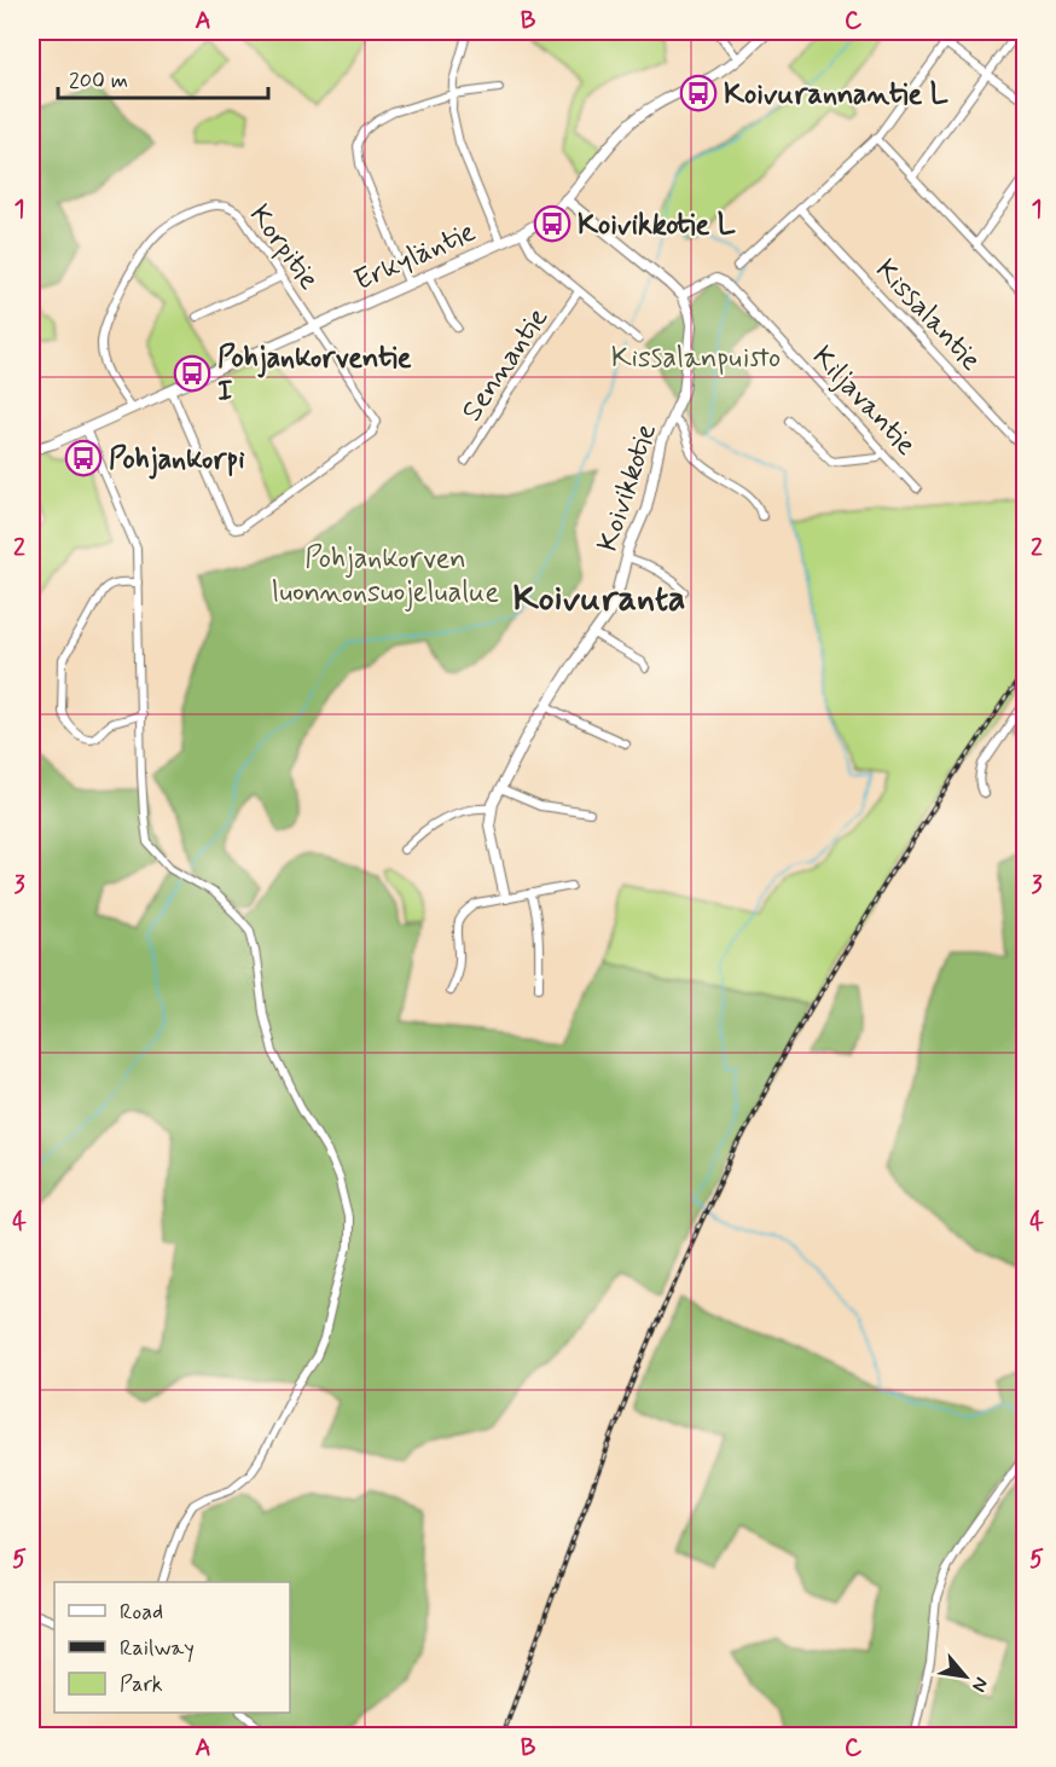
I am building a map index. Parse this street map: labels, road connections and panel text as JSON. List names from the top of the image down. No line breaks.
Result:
{"streets":{"street":["Korpitie","Erkyläntie","Kissalantie","Sennantie","Kiljavantie","Koivikkotie"]},"crossings":[["Korpitie","Erkyläntie"],["Kiljavantie","Koivikkotie"]],"districts":["Koivuranta"],"parks":["Kissalanpuisto","Pohjankorven luonnonsuojelualue"],"places":{"bus stop":["Koivurannantie L","Koivikkotie L","Pohjankorventie I","Pohjankorpi"]},"legend":["Road","Railway","Park"],"scale_bar":"200 m","north":"bottom right","grid":{"columns":["A","B","C"],"rows":["1","2","3","4","5"]}}
